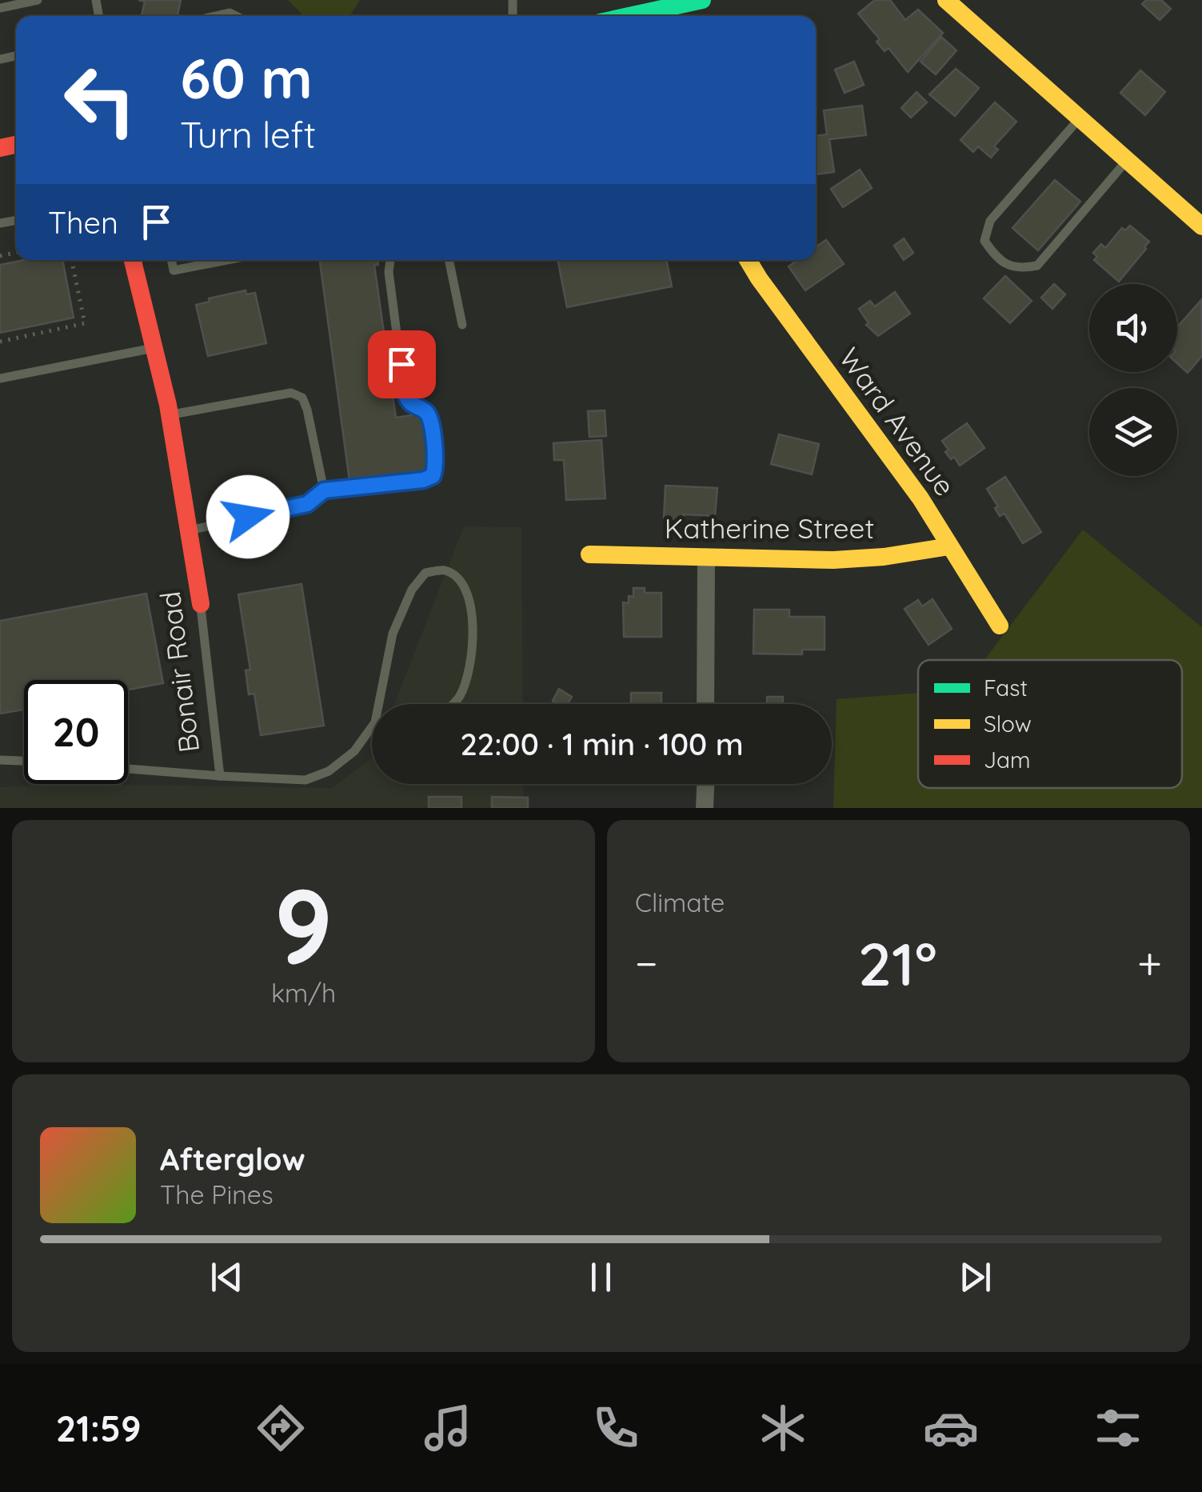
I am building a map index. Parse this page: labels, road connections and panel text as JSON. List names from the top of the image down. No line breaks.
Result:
{"streets":{"main road":["Ward Avenue","Katherine Street","Bonair Road"]},"crossings":[["Ward Avenue","Katherine Street"]],"legend":["Fast","Slow","Jam"],"page":{"turn":["60 m","Turn left"],"then":"Then","limit":"20","trip":"22:00 · 1 min · 100 m","tile":[["9","km/h"],"Climate"],"heat":["−","21°","+"],"song":["Afterglow","The Pines"],"tabs":"21:59"}}
